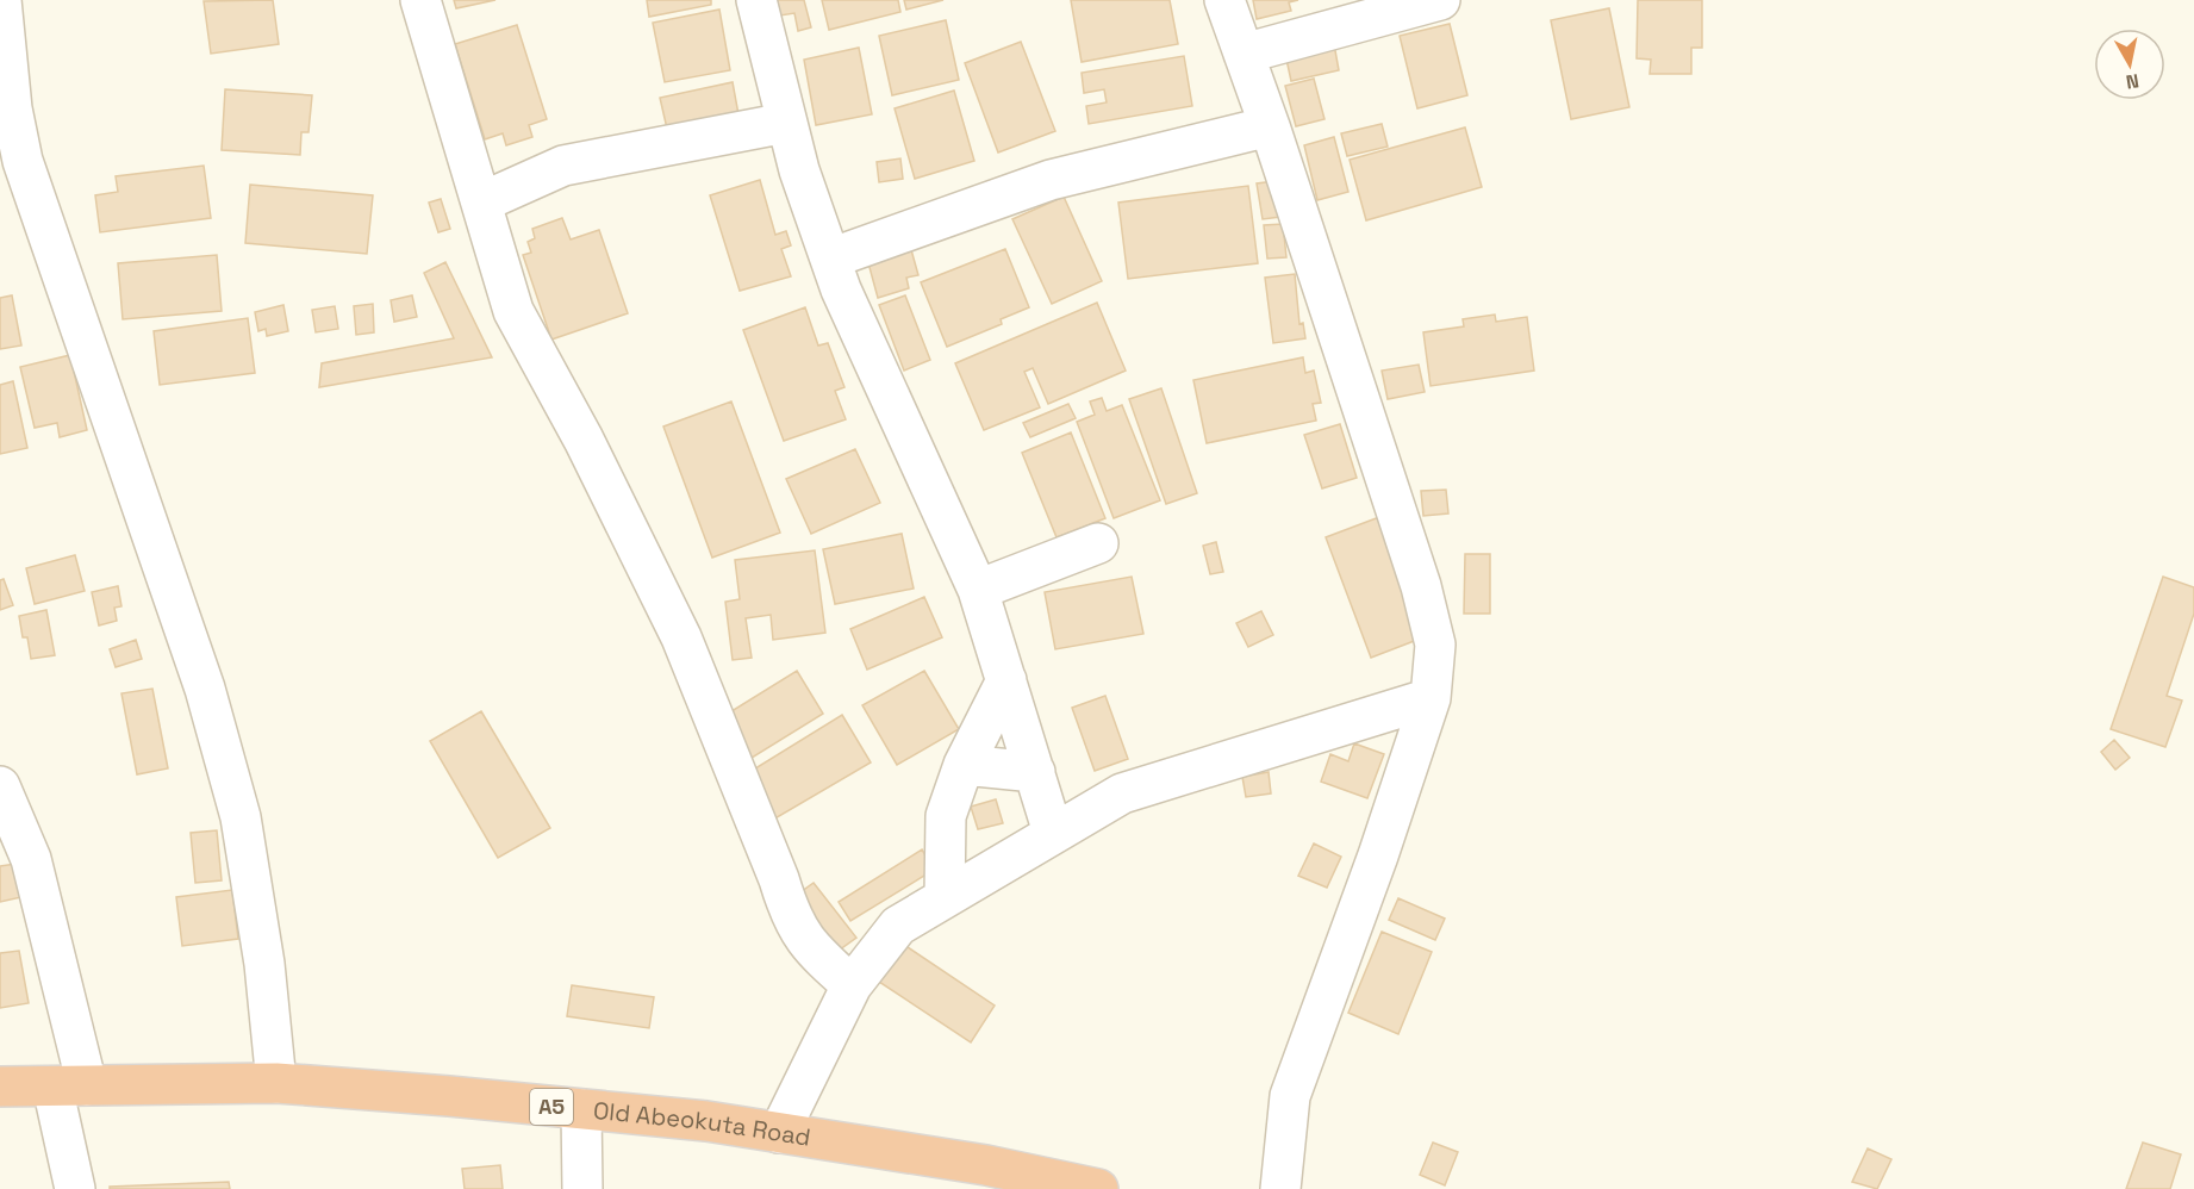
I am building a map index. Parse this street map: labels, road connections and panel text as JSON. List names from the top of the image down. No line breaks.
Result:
{"streets":{"highway":["A5","Old Abeokuta Road"]},"north":"bottom"}
